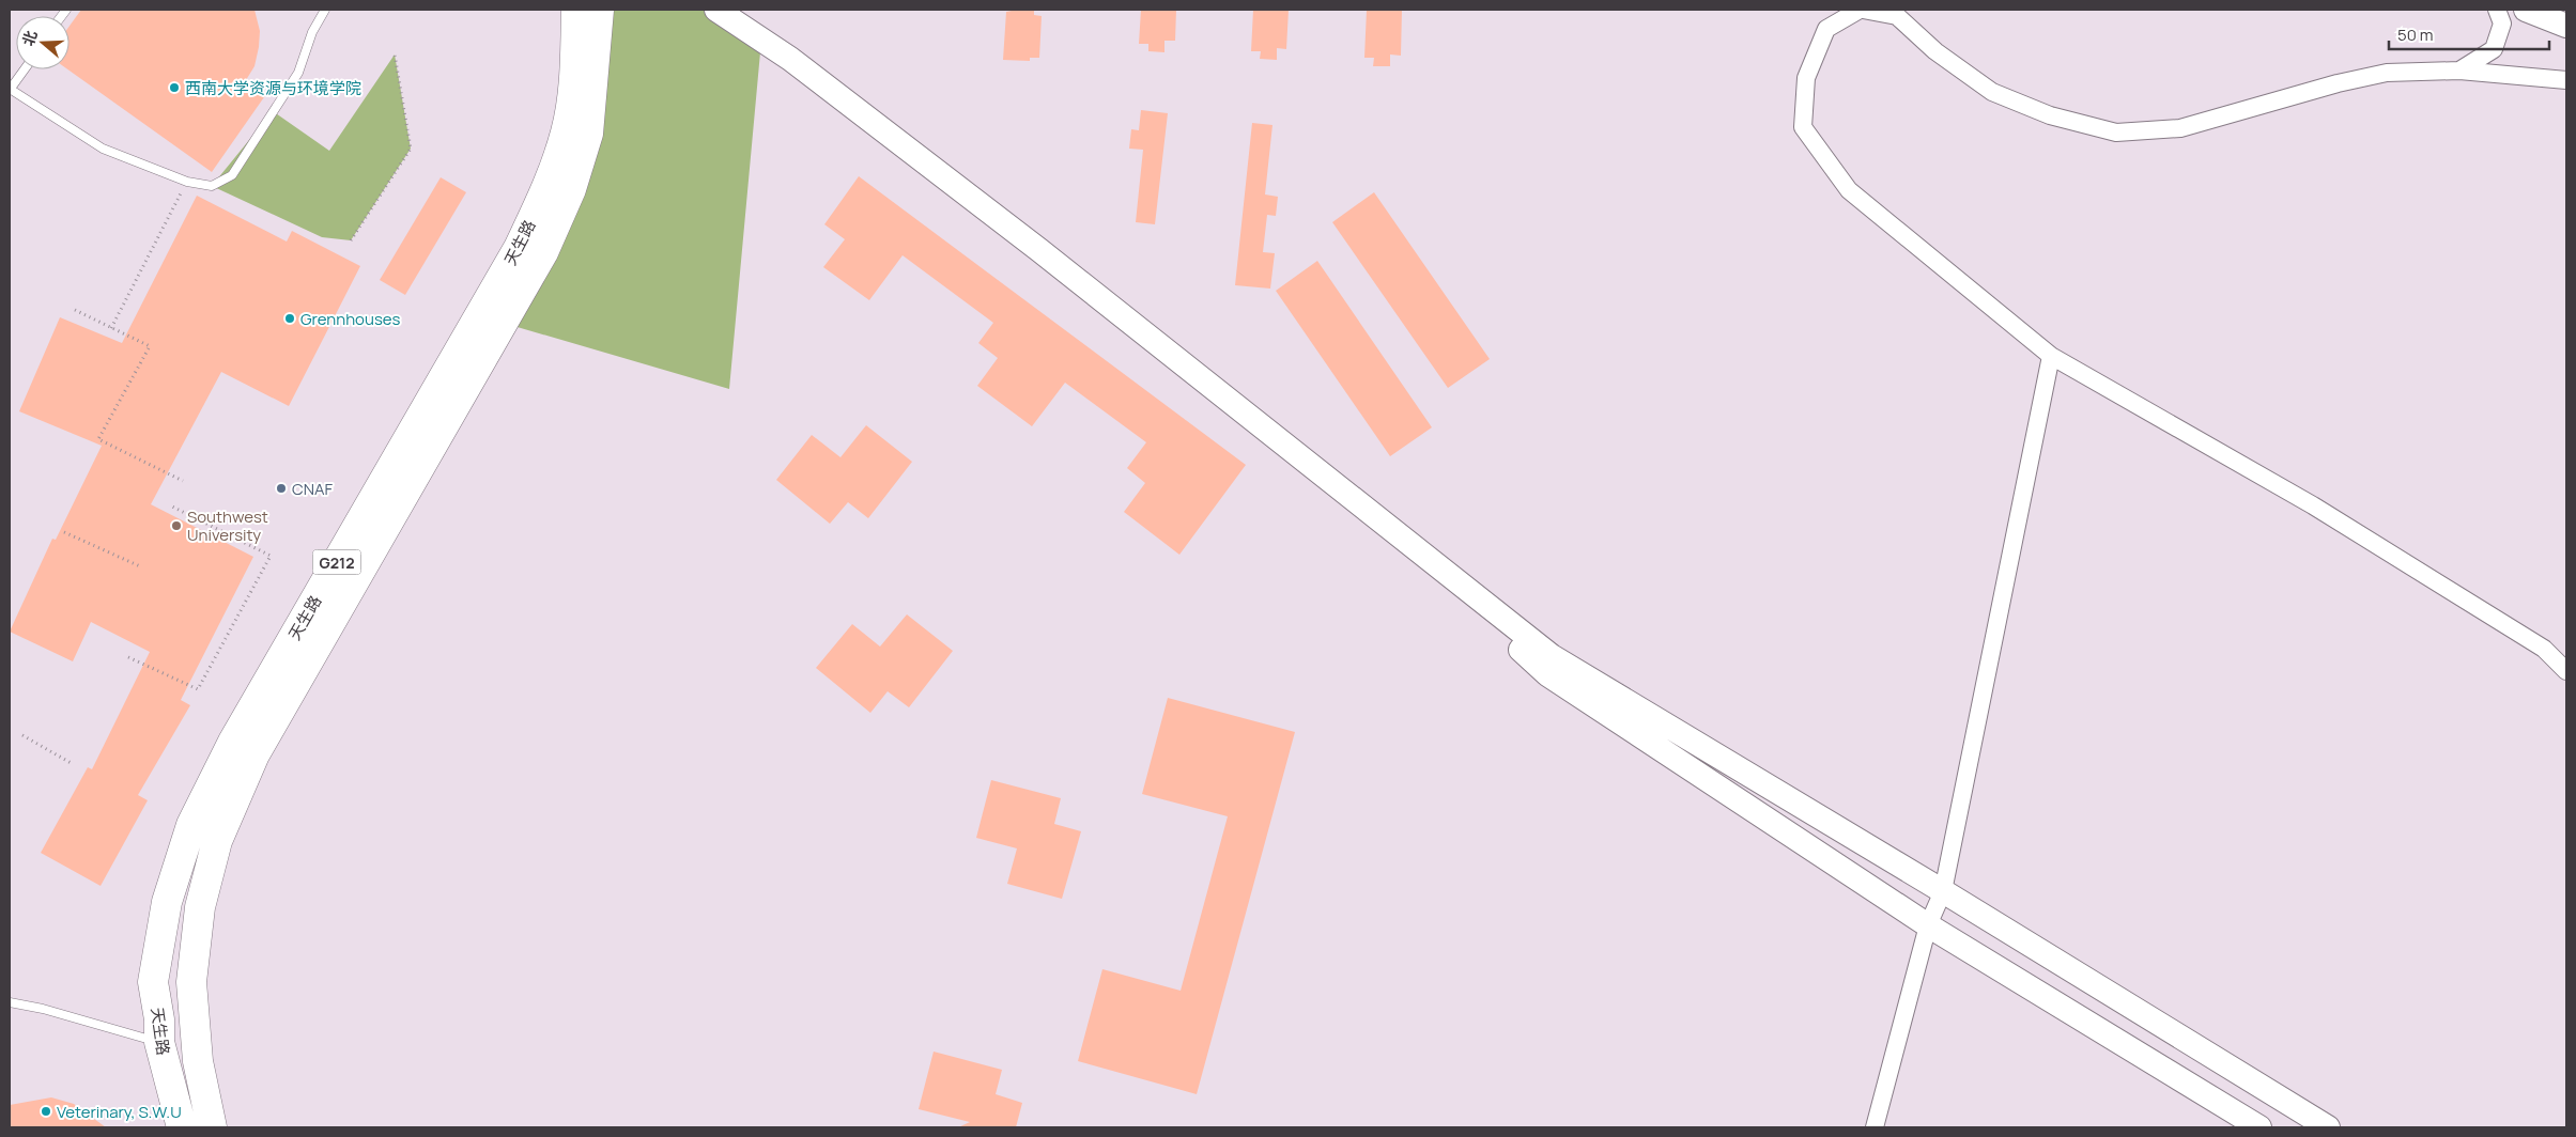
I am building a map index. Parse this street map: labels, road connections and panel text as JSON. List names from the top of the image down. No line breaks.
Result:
{"streets":{"highway":["天生路","G212"]},"places":["西南大学资源与环境学院","Grennhouses","CNAF","Southwest University","Veterinary, S.W.U"],"scale_bar":"50 m","north":"left"}
